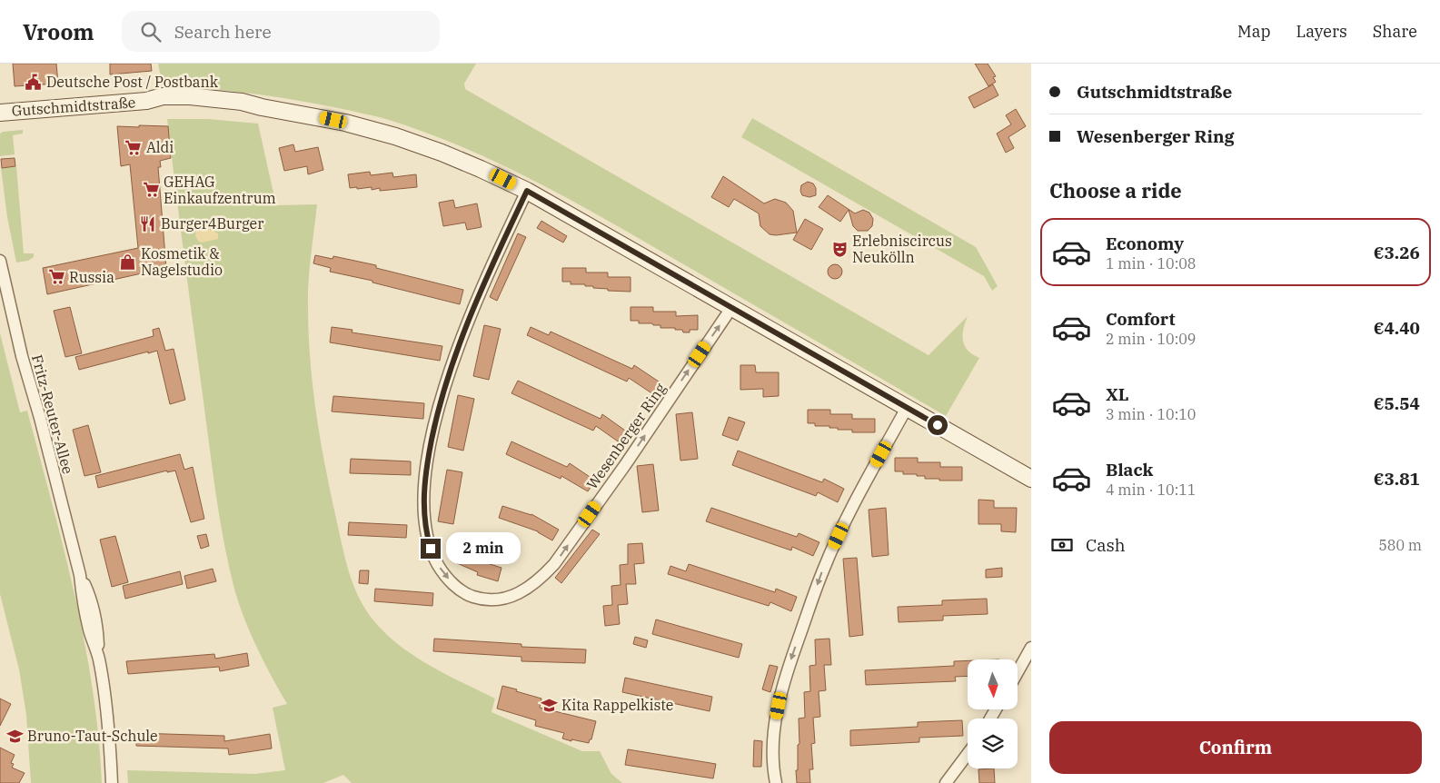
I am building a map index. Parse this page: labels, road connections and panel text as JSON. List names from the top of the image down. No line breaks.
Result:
{"streets":{"street":["Gutschmidtstraße","Fritz-Reuter-Allee","Wesenberger Ring"]},"crossings":[["Gutschmidtstraße","Wesenberger Ring"]],"places":{"public building":["Deutsche Post / Postbank"],"supermarket":["Aldi","GEHAG Einkaufzentrum","Russia"],"restaurant":["Burger4Burger"],"theatre":["Erlebniscircus Neukölln"],"shop":["Kosmetik & Nagelstudio"],"school or university":["Kita Rappelkiste","Bruno-Taut-Schule"]},"north":"bottom","page":{"header":"Vroom","search":"Search here","nav":["Map","Layers","Share"],"banner":["Gutschmidtstraße","Wesenberger Ring"],"heading":"Choose a ride","list":[{"name":"Economy","note":"1 min · 10:08","value":"€3.26"},{"name":"Comfort","note":"2 min · 10:09","value":"€4.40"},{"name":"XL","note":"3 min · 10:10","value":"€5.54"},{"name":"Black","note":"4 min · 10:11","value":"€3.81"}],"pay":["Cash","580 m"],"bubble":"2 min","buttons":"Confirm"}}
